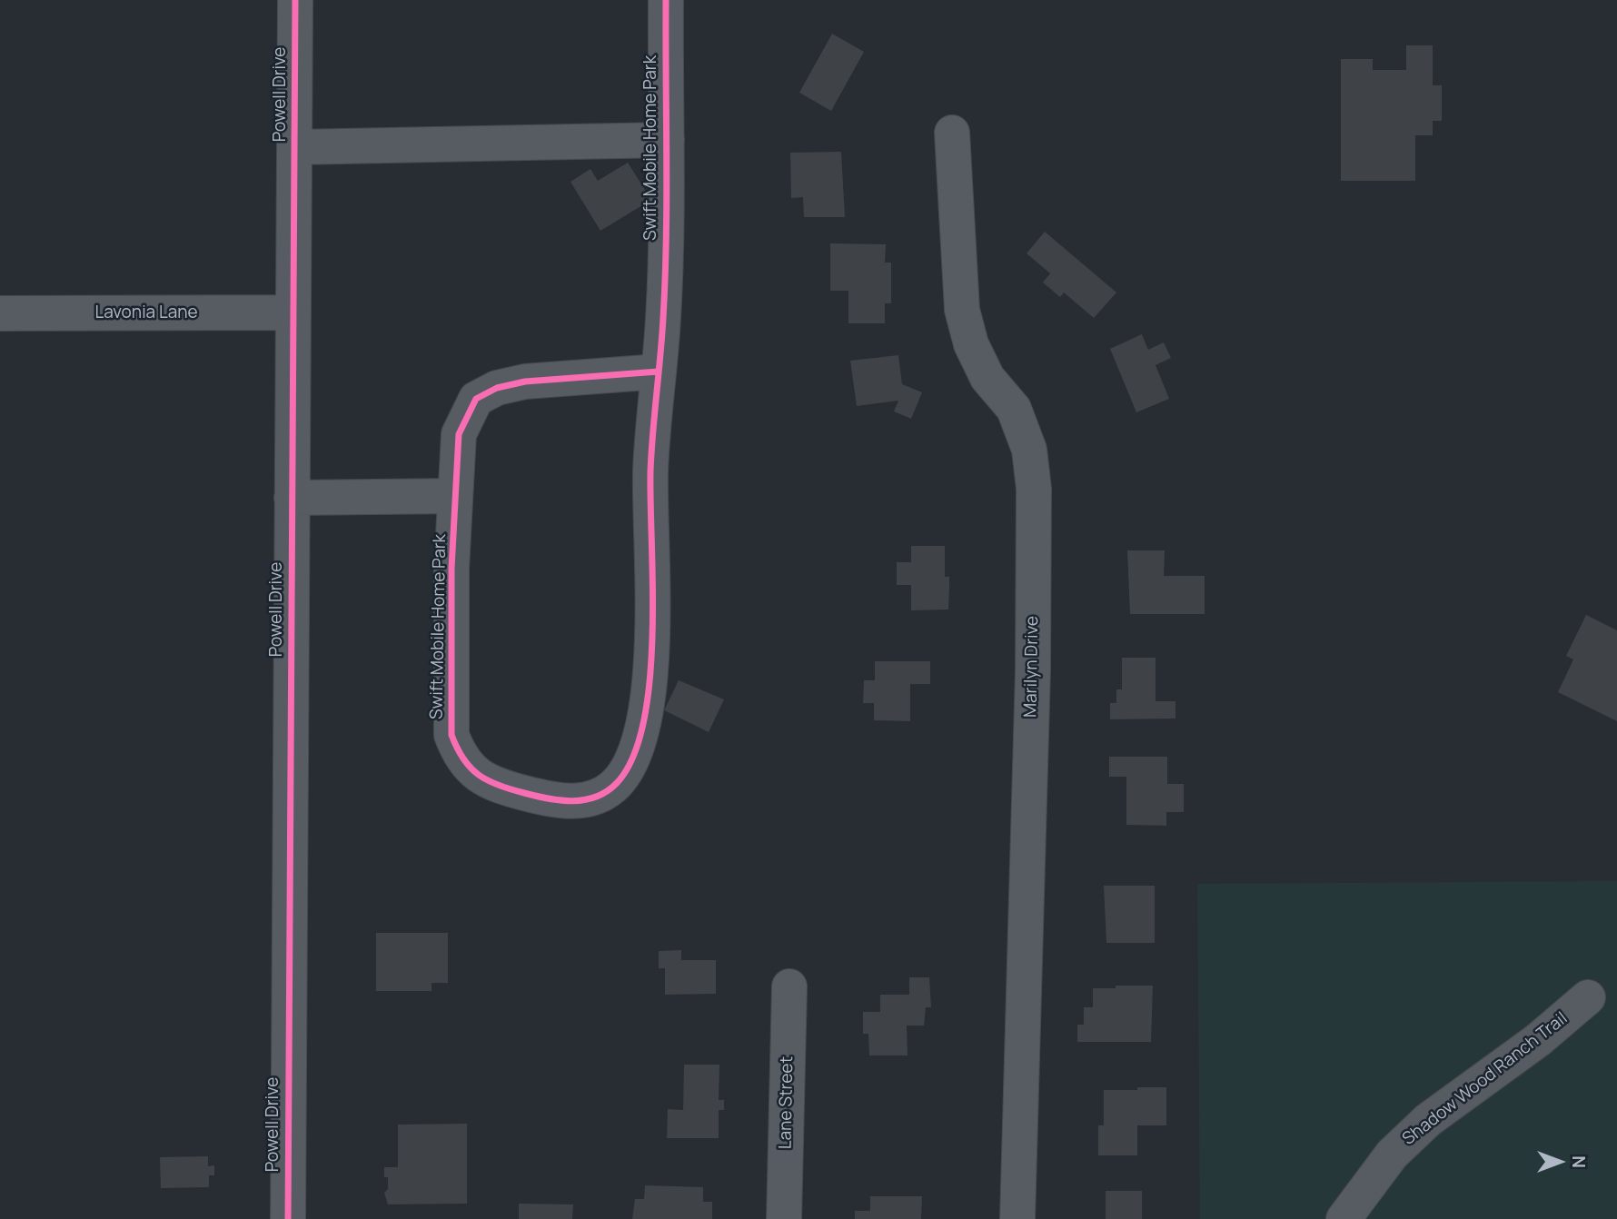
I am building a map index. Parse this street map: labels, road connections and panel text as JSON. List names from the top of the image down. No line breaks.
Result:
{"streets":{"street":["Powell Drive","Swift Mobile Home Park","Lavonia Lane","Marilyn Drive","Shadow Wood Ranch Trail","Lane Street"]},"crossings":[["Powell Drive","Swift Mobile Home Park"],["Powell Drive","Lavonia Lane"]],"north":"right"}
